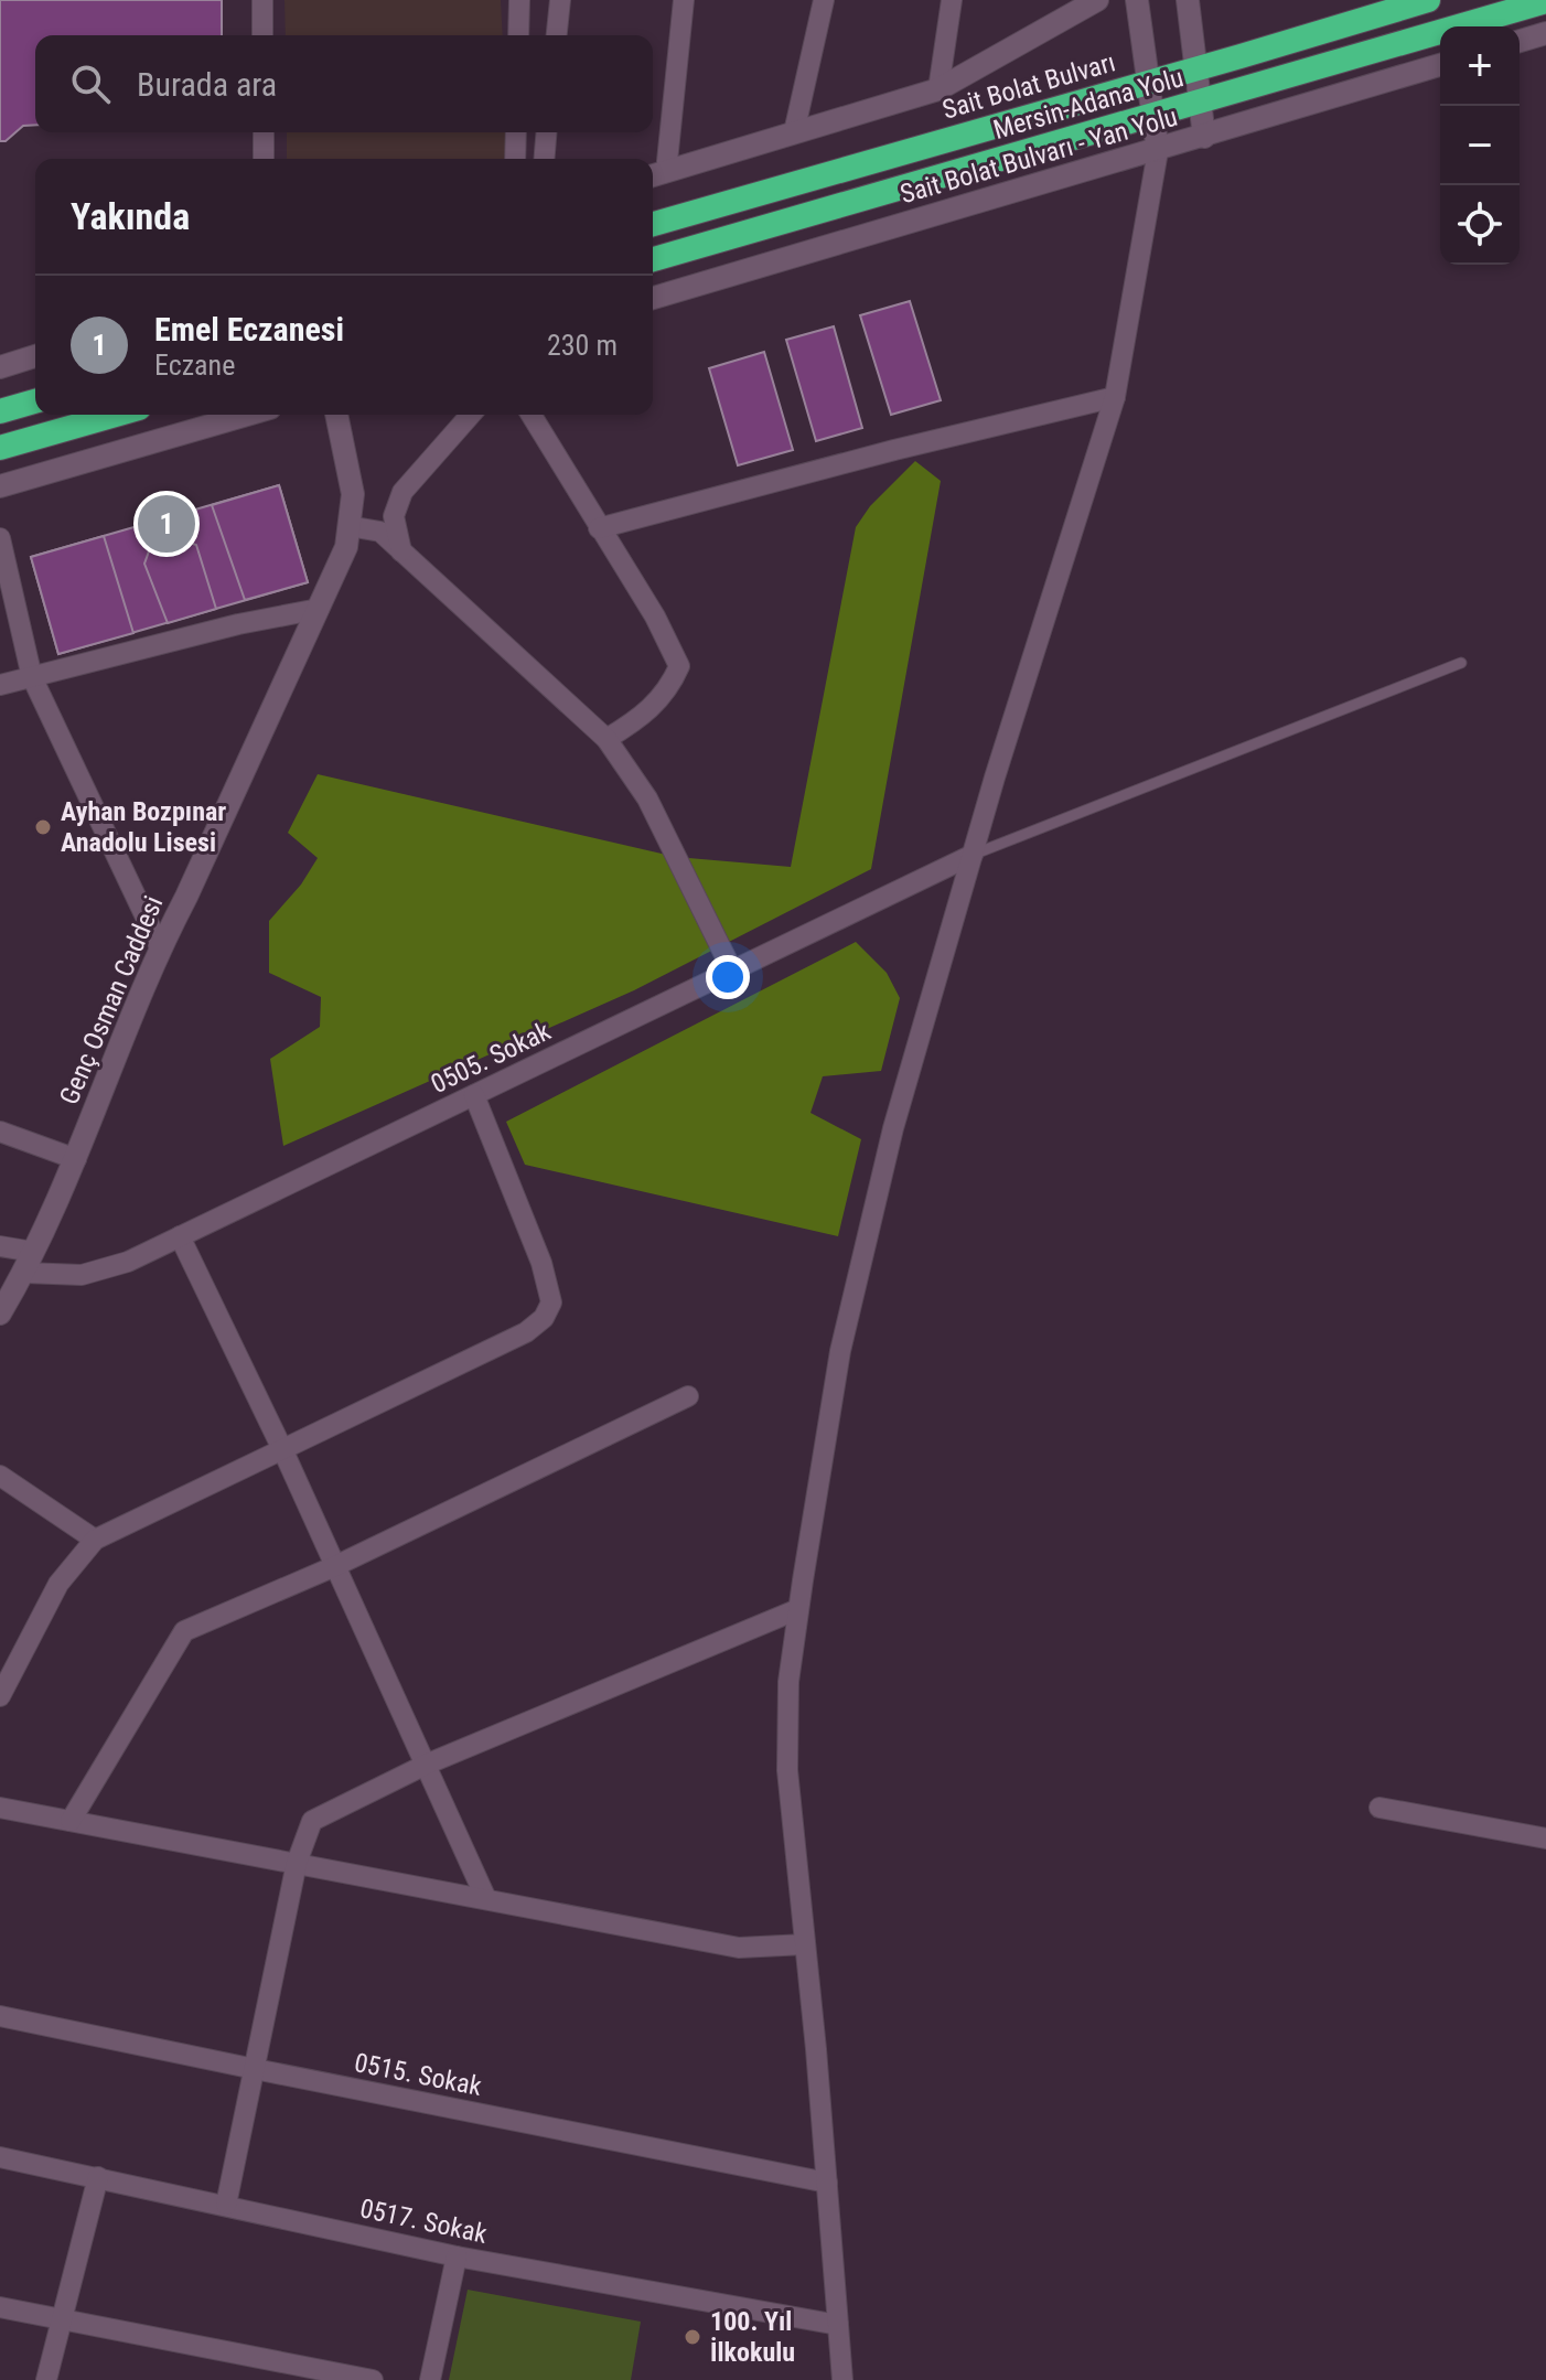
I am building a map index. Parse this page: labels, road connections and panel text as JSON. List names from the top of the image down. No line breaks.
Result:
{"streets":{"highway":["Sait Bolat Bulvarı","Mersin-Adana Yolu"],"street":["Sait Bolat Bulvarı - Yan Yolu","Genç Osman Caddesi","0505. Sokak","0515. Sokak","0517. Sokak"]},"crossings":[["Genç Osman Caddesi","0505. Sokak"]],"places":["Ayhan Bozpınar Anadolu Lisesi","100. Yıl İlkokulu"],"page":{"map_buttons":["+","−"],"search":"Burada ara","heading":"Yakında","list":[{"mark":"1","name":"Emel Eczanesi","note":"Eczane","value":"230 m"}],"pins":"1"}}
